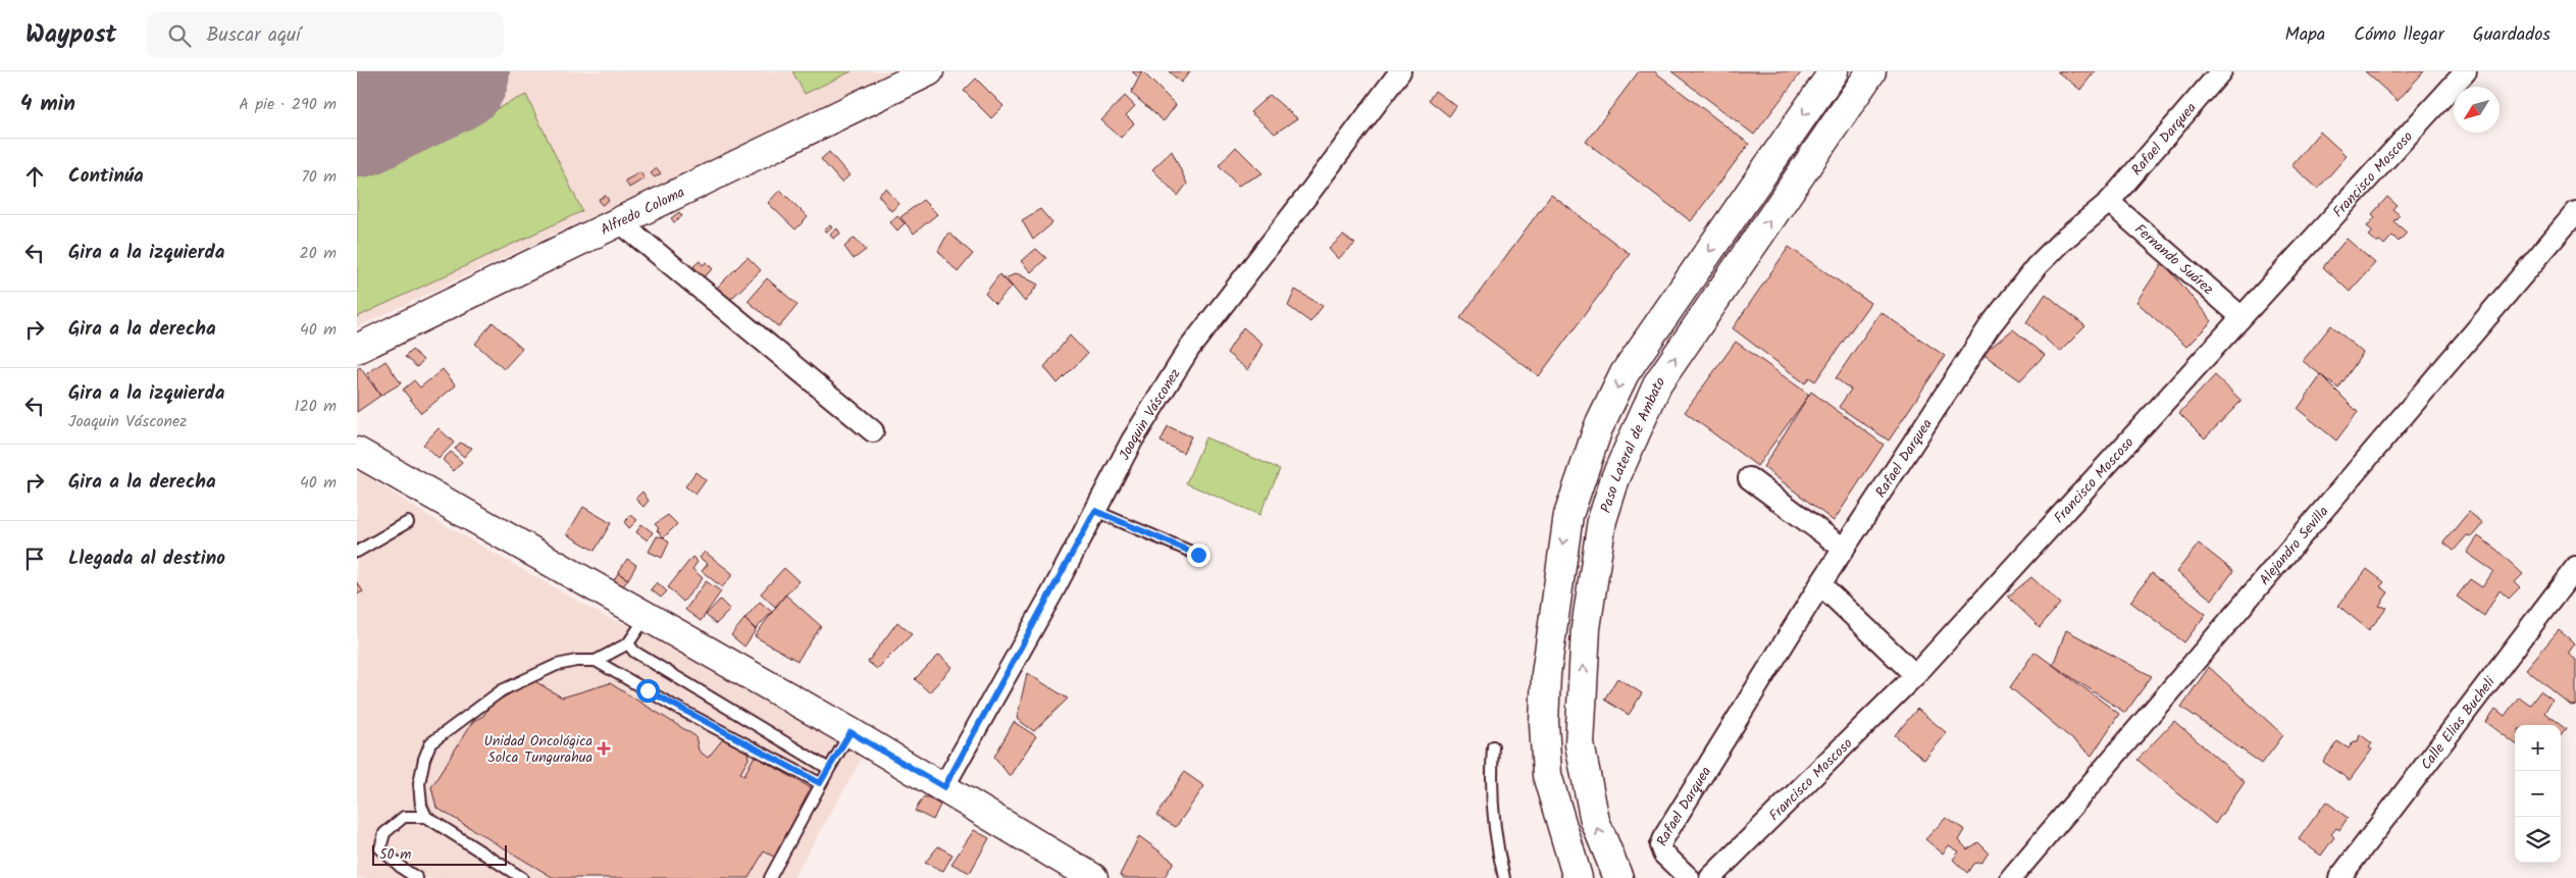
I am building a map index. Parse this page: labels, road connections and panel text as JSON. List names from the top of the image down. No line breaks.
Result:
{"streets":{"main road":["Alfredo Coloma","Paso Lateral de Ambato"],"street":["Rafael Darquea","Francisco Moscoso","Fernando Suárez","Joaquin Vásconez","Alejandro Sevilla","Calle Elias Bucheli"]},"crossings":[["Rafael Darquea","Fernando Suárez"],["Francisco Moscoso","Fernando Suárez"]],"places":{"health":["Unidad Oncológica Solca Tungurahua"]},"scale_bar":"50 m","north":"bottom left","page":{"header":"Waypost","search":"Buscar aquí","nav":["Mapa","Cómo llegar","Guardados"],"heading":["4 min","A pie · 290 m"],"list":[["Continúa","70 m"],["Gira a la izquierda","20 m"],["Gira a la derecha","40 m"],["Gira a la izquierda","Joaquin Vásconez","120 m"],["Gira a la derecha","40 m"],"Llegada al destino"],"map_buttons":["+","−"],"scale":"50 m"}}
